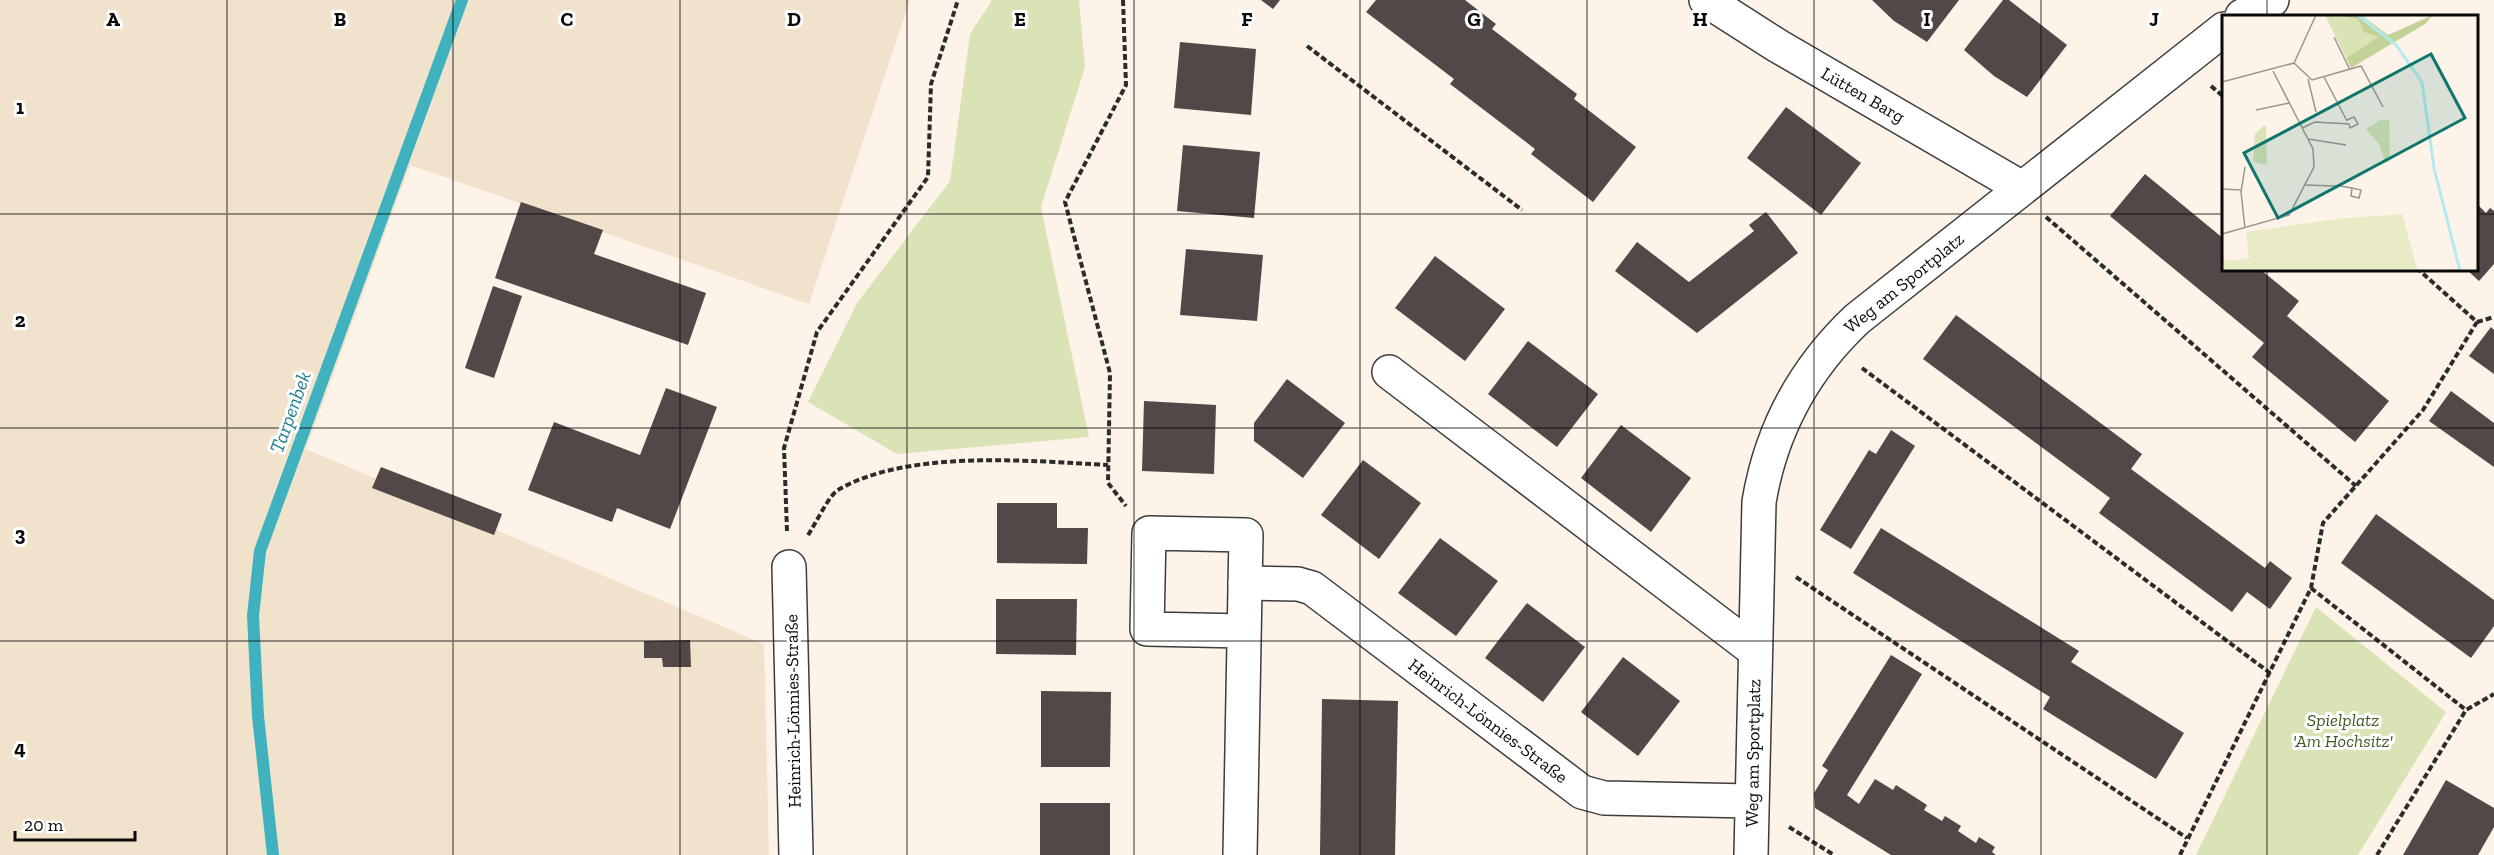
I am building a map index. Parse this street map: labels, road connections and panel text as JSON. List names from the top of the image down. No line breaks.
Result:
{"streets":{"street":["Lütten Barg","Weg am Sportplatz","Heinrich-Lönnies-Straße"]},"crossings":[["Lütten Barg","Weg am Sportplatz"],["Weg am Sportplatz","Heinrich-Lönnies-Straße"]],"water":["Tarpenbek"],"parks":["Spielplatz 'Am Hochsitz'"],"scale_bar":"20 m","grid":{"columns":["A","B","C","D","E","F","G","H","I","J"],"rows":["1","2","3","4"]}}
